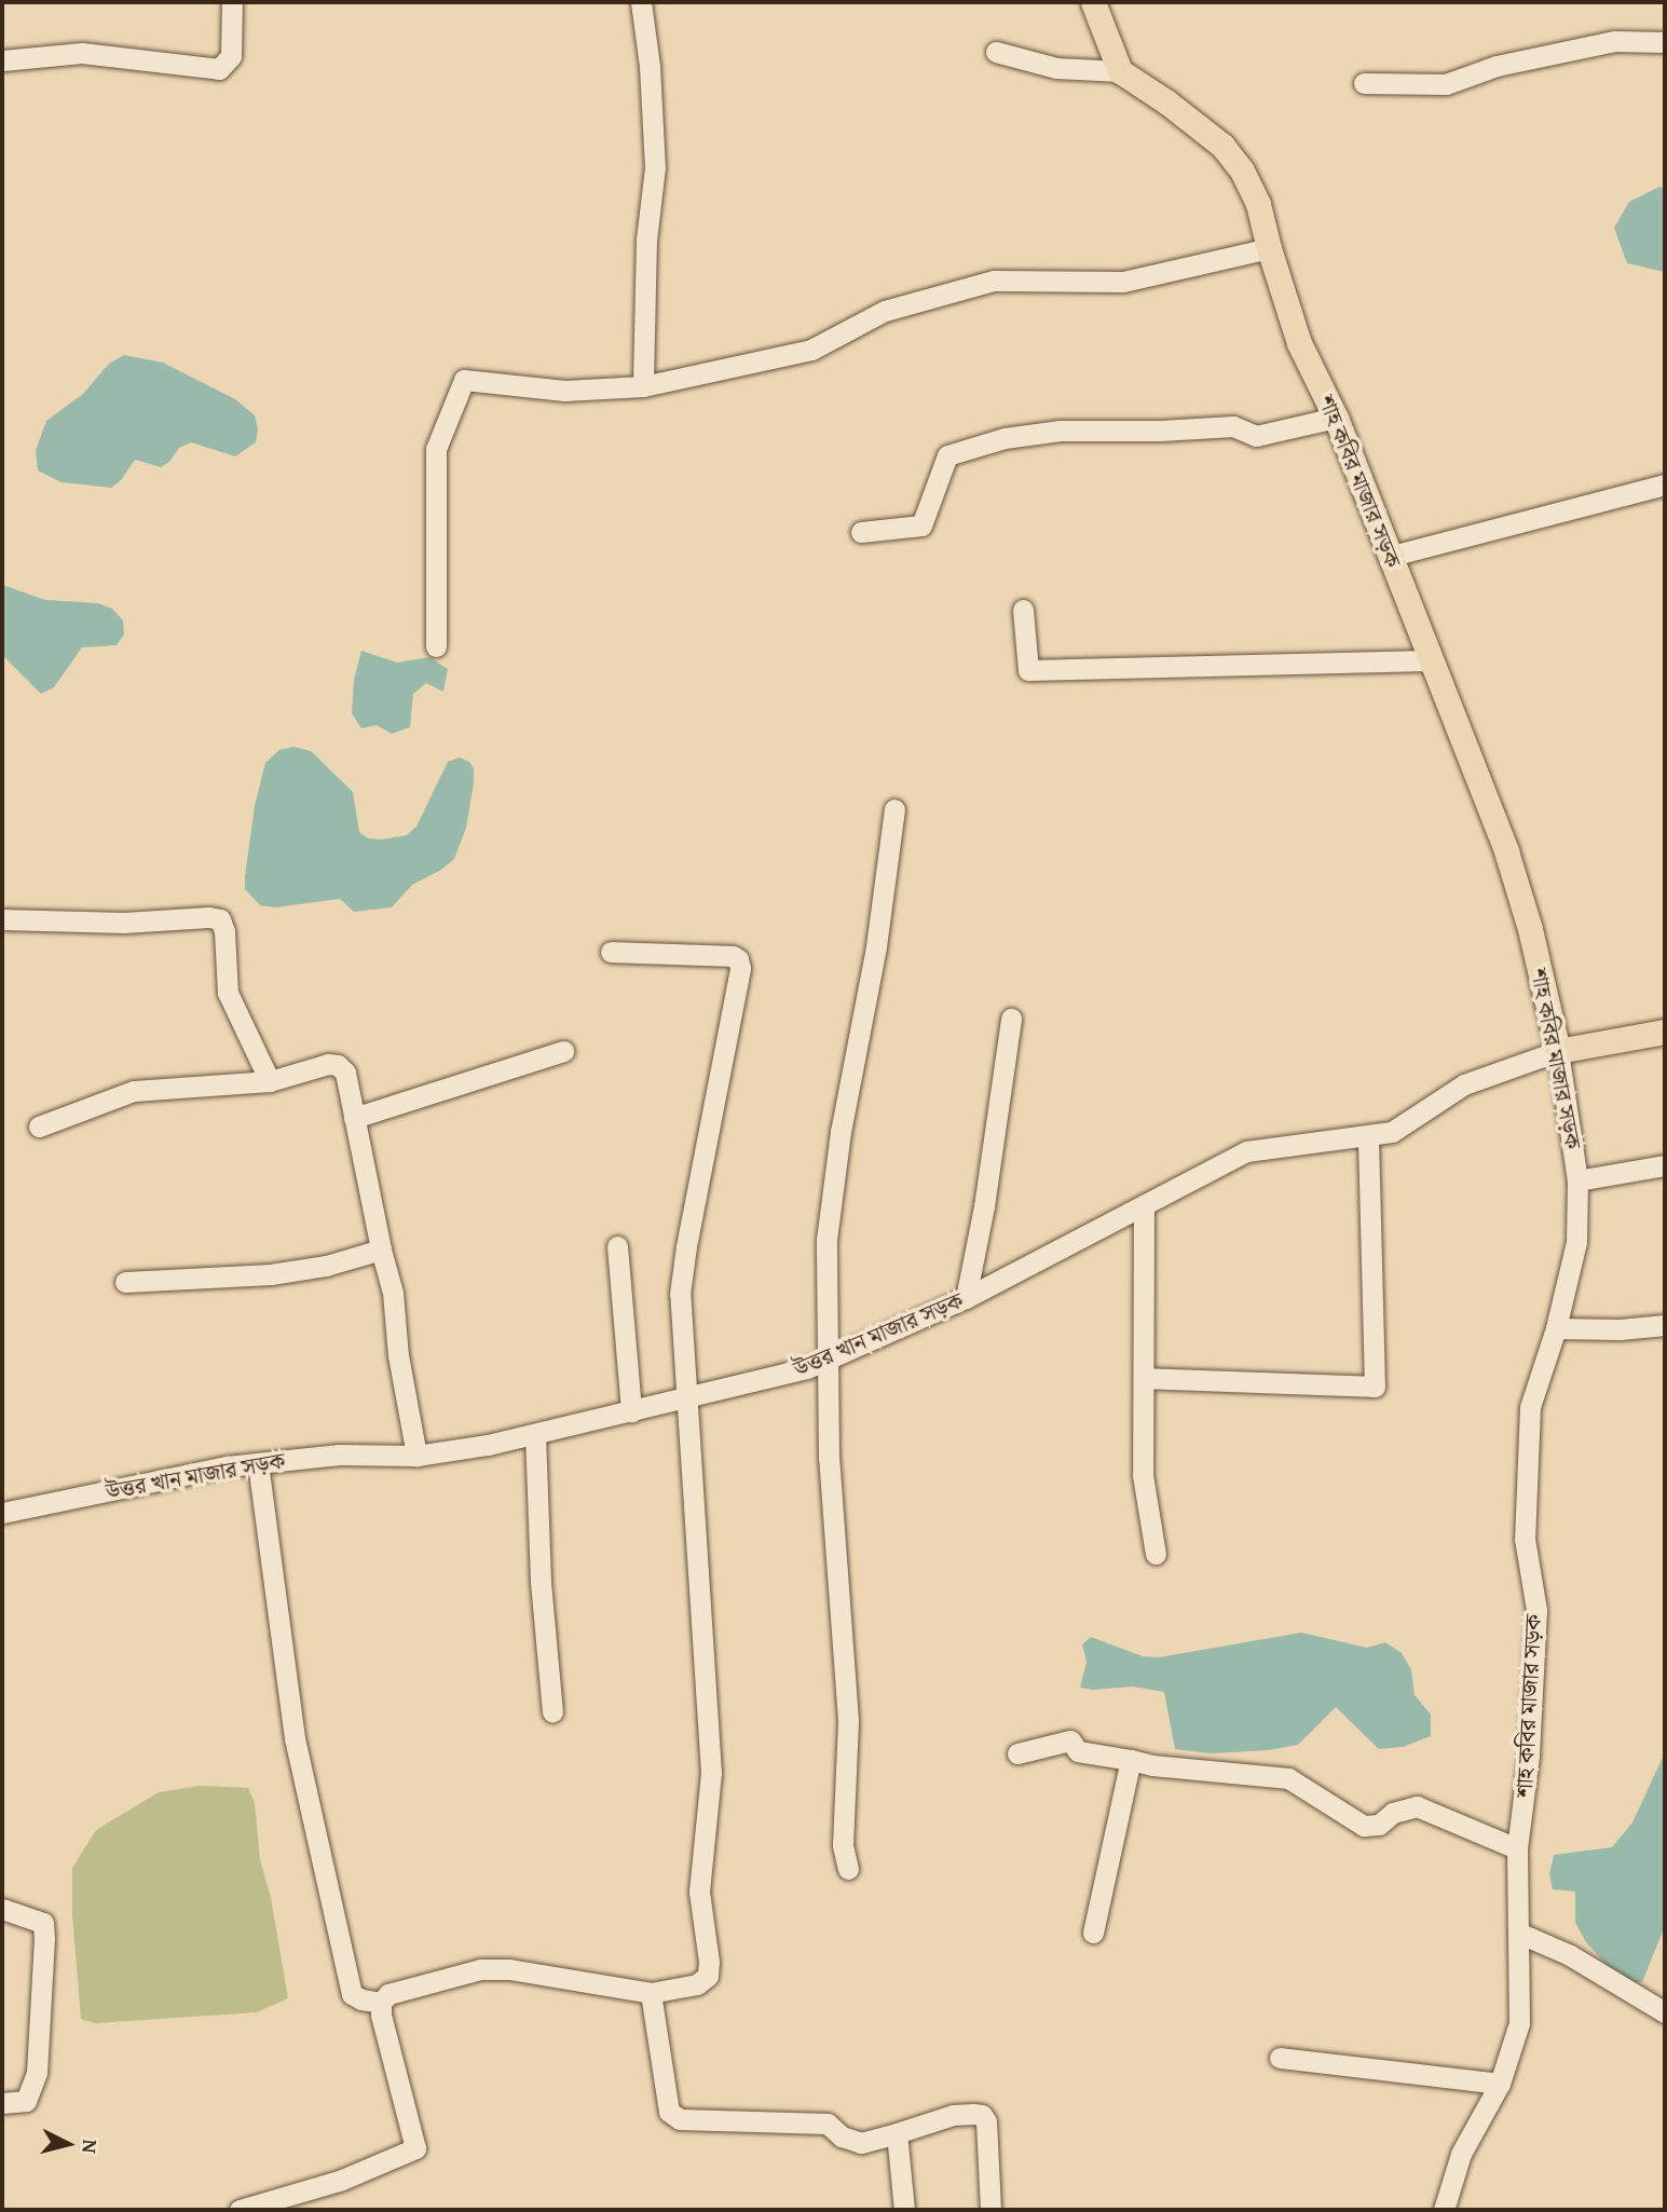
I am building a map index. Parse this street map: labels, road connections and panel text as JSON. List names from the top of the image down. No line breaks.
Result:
{"streets":{"main road":["শাহ কবির মাজার সড়ক","উত্তর খান মাজার সড়ক"]},"crossings":[["শাহ কবির মাজার সড়ক","উত্তর খান মাজার সড়ক"]],"north":"right"}
